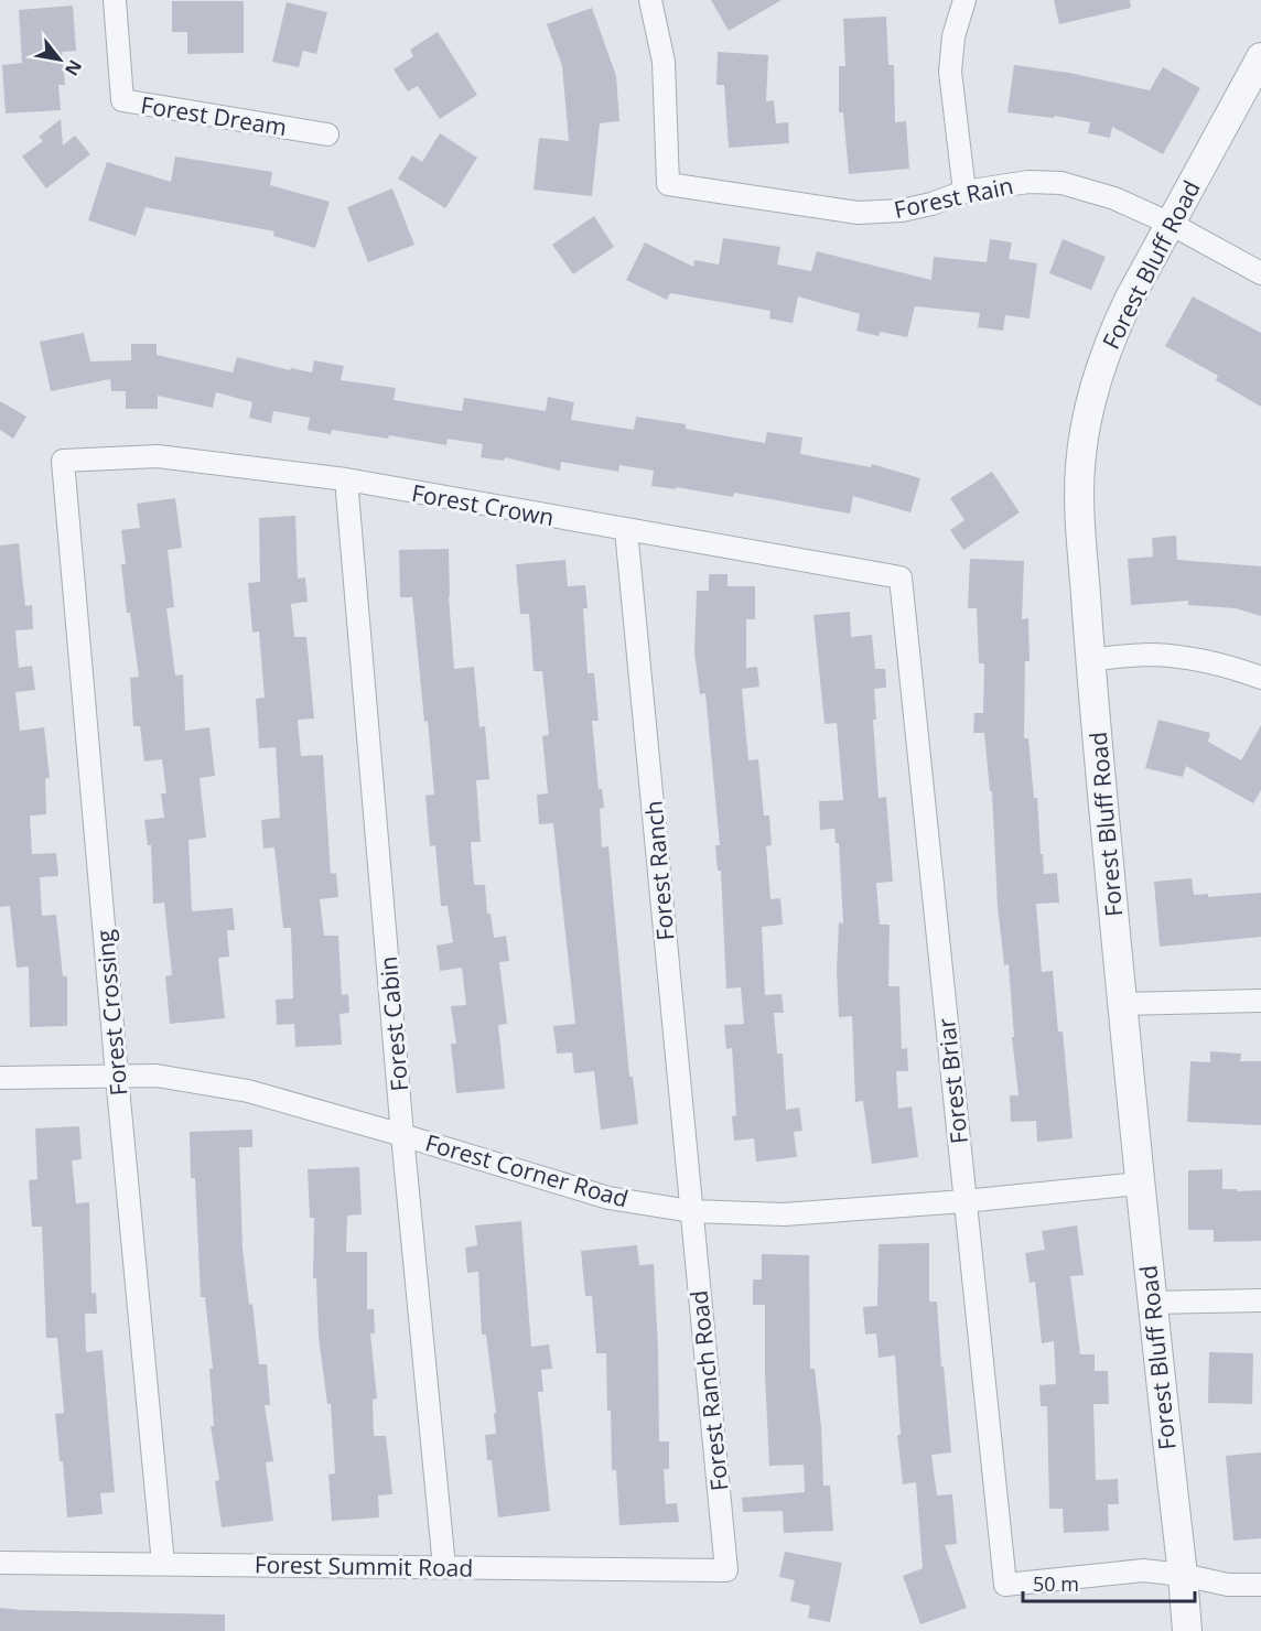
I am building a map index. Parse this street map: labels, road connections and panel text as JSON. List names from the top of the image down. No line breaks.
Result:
{"streets":{"street":["Forest Dream","Forest Rain","Forest Bluff Road","Forest Crown","Forest Ranch","Forest Crossing","Forest Cabin","Forest Briar","Forest Corner Road","Forest Ranch Road","Forest Summit Road"]},"crossings":[["Forest Rain","Forest Bluff Road"],["Forest Bluff Road","Forest Briar"],["Forest Bluff Road","Forest Corner Road"],["Forest Crown","Forest Ranch"],["Forest Crown","Forest Crossing"],["Forest Crown","Forest Cabin"],["Forest Crown","Forest Briar"],["Forest Ranch","Forest Corner Road"],["Forest Ranch","Forest Ranch Road"],["Forest Crossing","Forest Corner Road"],["Forest Crossing","Forest Summit Road"],["Forest Cabin","Forest Corner Road"],["Forest Cabin","Forest Summit Road"],["Forest Briar","Forest Corner Road"],["Forest Corner Road","Forest Ranch Road"],["Forest Ranch Road","Forest Summit Road"]],"scale_bar":"50 m","north":"bottom right"}
